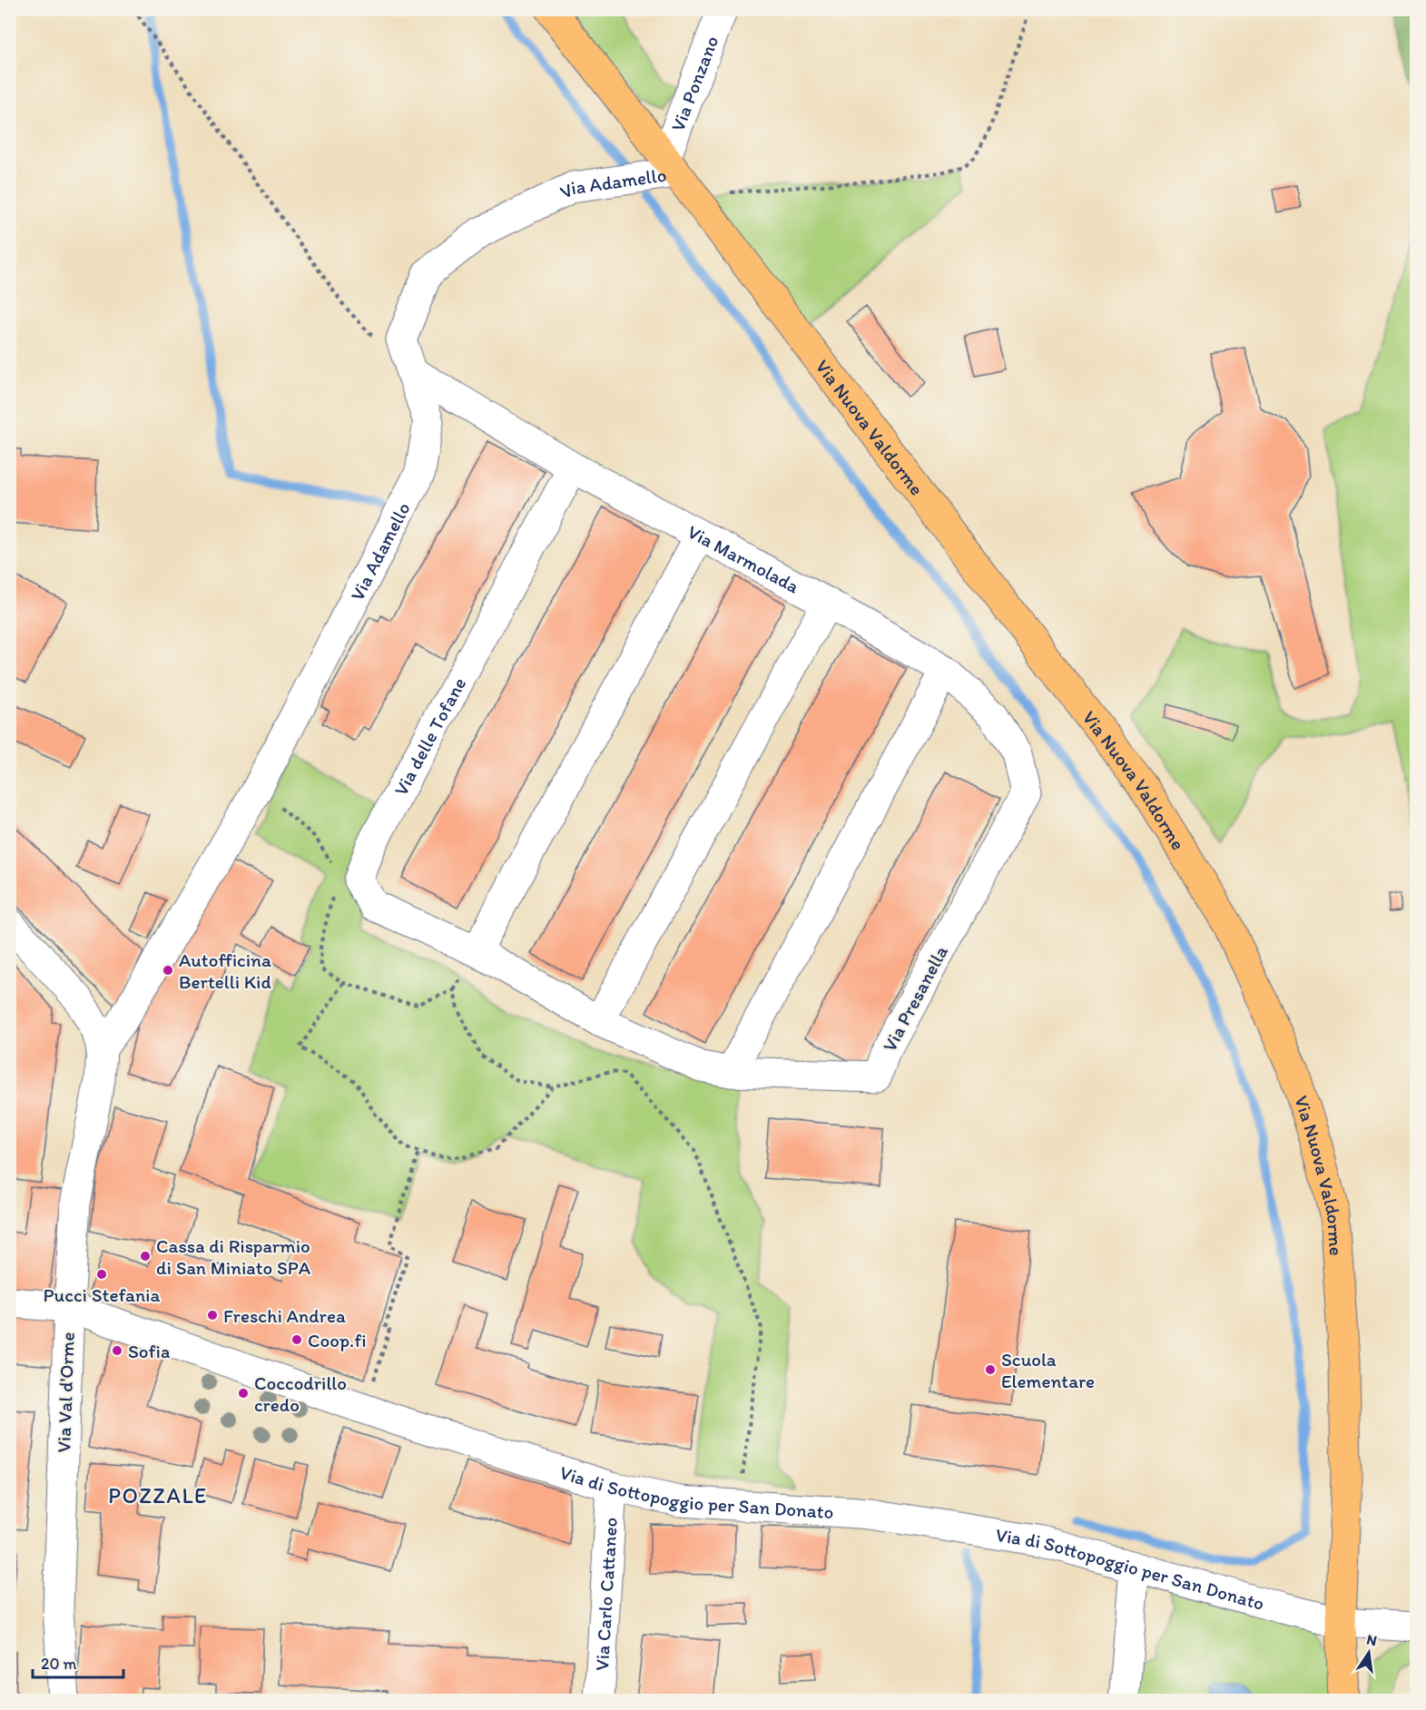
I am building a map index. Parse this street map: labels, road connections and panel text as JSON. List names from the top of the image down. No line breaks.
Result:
{"streets":{"main road":["Via Nuova Valdorme"],"street":["Via Ponzano","Via Adamello","Via Marmolada","Via delle Tofane","Via Presanella","Via Val d'Orme","Via di Sottopoggio per San Donato","Via Carlo Cattaneo"]},"crossings":[["Via Ponzano","Via Adamello"],["Via Ponzano","Via Nuova Valdorme"],["Via Adamello","Via Nuova Valdorme"],["Via Adamello","Via Marmolada"],["Via Adamello","Via Val d'Orme"],["Via Nuova Valdorme","Via di Sottopoggio per San Donato"],["Via Marmolada","Via delle Tofane"],["Via Marmolada","Via Presanella"],["Via delle Tofane","Via Presanella"],["Via Val d'Orme","Via di Sottopoggio per San Donato"],["Via di Sottopoggio per San Donato","Via Carlo Cattaneo"]],"districts":["POZZALE"],"places":["Autofficina Bertelli Kid","Cassa di Risparmio di San Miniato SPA","Pucci Stefania","Freschi Andrea","Coop.fi","Sofia","Scuola Elementare","Coccodrillo credo"],"scale_bar":"20 m","north":"top"}
